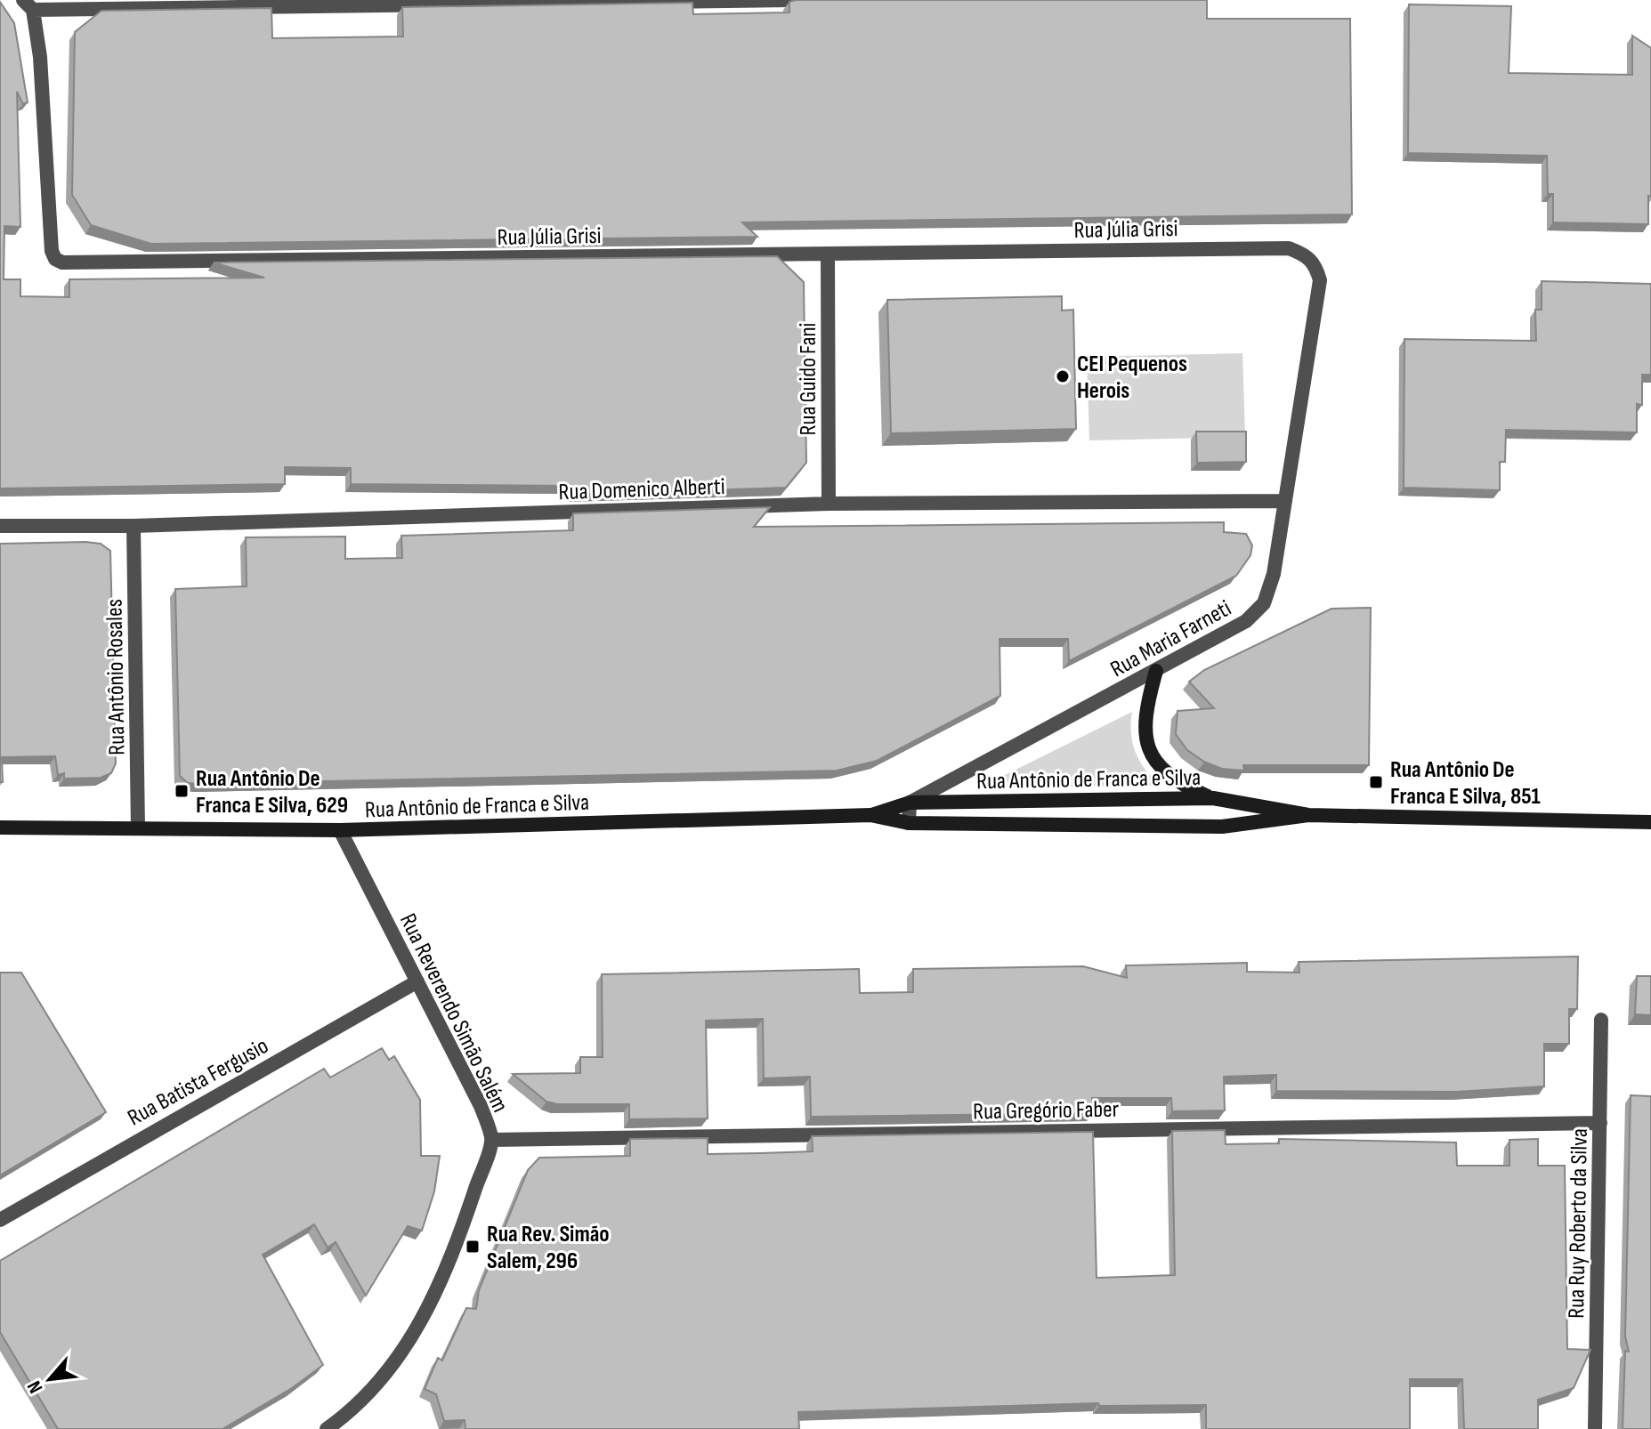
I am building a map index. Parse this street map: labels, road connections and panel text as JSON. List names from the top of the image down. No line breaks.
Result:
{"streets":{"main road":["Rua Antônio de Franca e Silva"],"street":["Rua Júlia Grisi","Rua Guido Fani","Rua Domenico Alberti","Rua Maria Farneti","Rua Antônio Rosales","Rua Reverendo Simão Salém","Rua Batista Fergusio","Rua Gregório Faber","Rua Ruy Roberto da Silva"]},"crossings":[["Rua Júlia Grisi","Rua Guido Fani"],["Rua Júlia Grisi","Rua Maria Farneti"],["Rua Guido Fani","Rua Domenico Alberti"],["Rua Domenico Alberti","Rua Maria Farneti"],["Rua Domenico Alberti","Rua Antônio Rosales"],["Rua Maria Farneti","Rua Antônio de Franca e Silva"],["Rua Antônio Rosales","Rua Antônio de Franca e Silva"],["Rua Antônio de Franca e Silva","Rua Reverendo Simão Salém"],["Rua Reverendo Simão Salém","Rua Batista Fergusio"],["Rua Reverendo Simão Salém","Rua Gregório Faber"],["Rua Gregório Faber","Rua Ruy Roberto da Silva"]],"places":{"other":["CEI Pequenos Herois"],"transit":["Rua Antônio De Franca E Silva, 851","Rua Antônio De Franca E Silva, 629","Rua Rev. Simão Salem, 296"]},"north":"bottom left"}
